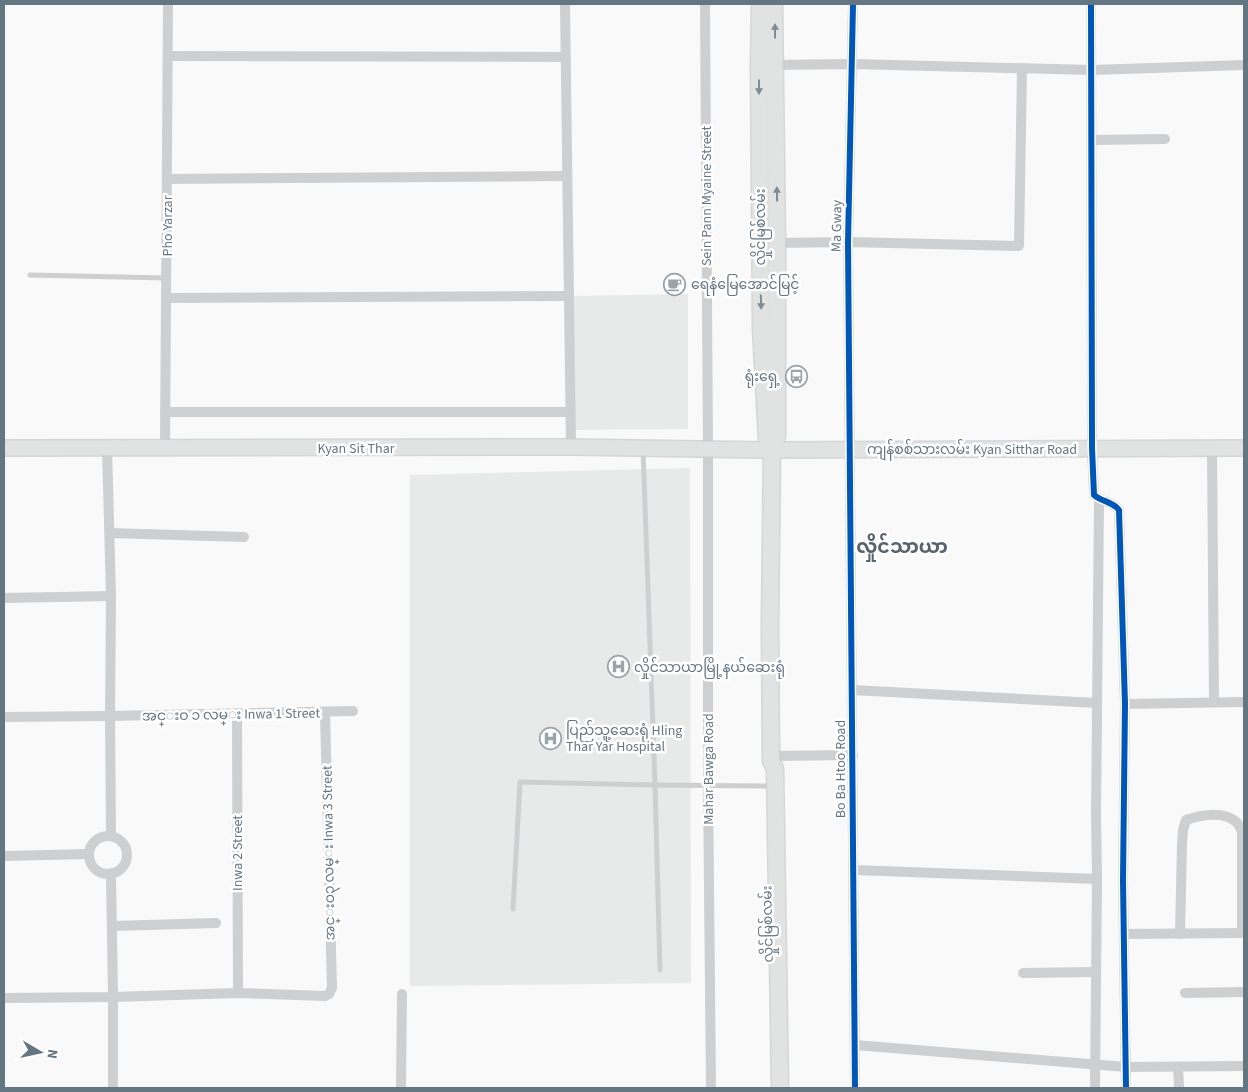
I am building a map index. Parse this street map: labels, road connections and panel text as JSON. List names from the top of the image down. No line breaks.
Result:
{"streets":{"main road":["လှိုင်မြစ်လမ်း","Kyan Sit Thar","ကျန်စစ်သားလမ်း Kyan Sitthar Road"],"street":["Sein Pann Myaine Street","Pho Yarzar","Ma Gway","အင္းဝ ၁ လမ္း Inwa 1 Street","Mahar Bawga Road","Bo Ba Htoo Road","Inwa 2 Street","အင္းဝ၃ လမ္း Inwa 3 Street"]},"crossings":[["Sein Pann Myaine Street","Kyan Sit Thar"],["Sein Pann Myaine Street","Mahar Bawga Road"],["Pho Yarzar","Kyan Sit Thar"],["Ma Gway","ကျန်စစ်သားလမ်း Kyan Sitthar Road"],["Ma Gway","Bo Ba Htoo Road"],["လှိုင်မြစ်လမ်း","Kyan Sit Thar"],["လှိုင်မြစ်လမ်း","ကျန်စစ်သားလမ်း Kyan Sitthar Road"],["Kyan Sit Thar","ကျန်စစ်သားလမ်း Kyan Sitthar Road"],["Kyan Sit Thar","Mahar Bawga Road"],["ကျန်စစ်သားလမ်း Kyan Sitthar Road","Bo Ba Htoo Road"],["အင္းဝ ၁ လမ္း Inwa 1 Street","Inwa 2 Street"],["အင္းဝ ၁ လမ္း Inwa 1 Street","အင္းဝ၃ လမ္း Inwa 3 Street"],["Inwa 2 Street","အင္းဝ၃ လမ္း Inwa 3 Street"]],"districts":["လှိုင်သာယာ"],"places":{"cafe":["ရေနံမြေအောင်မြင့်"],"bus stop":["ရုံးရှေ့"],"hospital":["လှိုင်သာယာမြို့နယ်ဆေးရုံ","ပြည်သူ့ဆေးရုံ Hling Thar Yar Hospital"]},"north":"right"}
